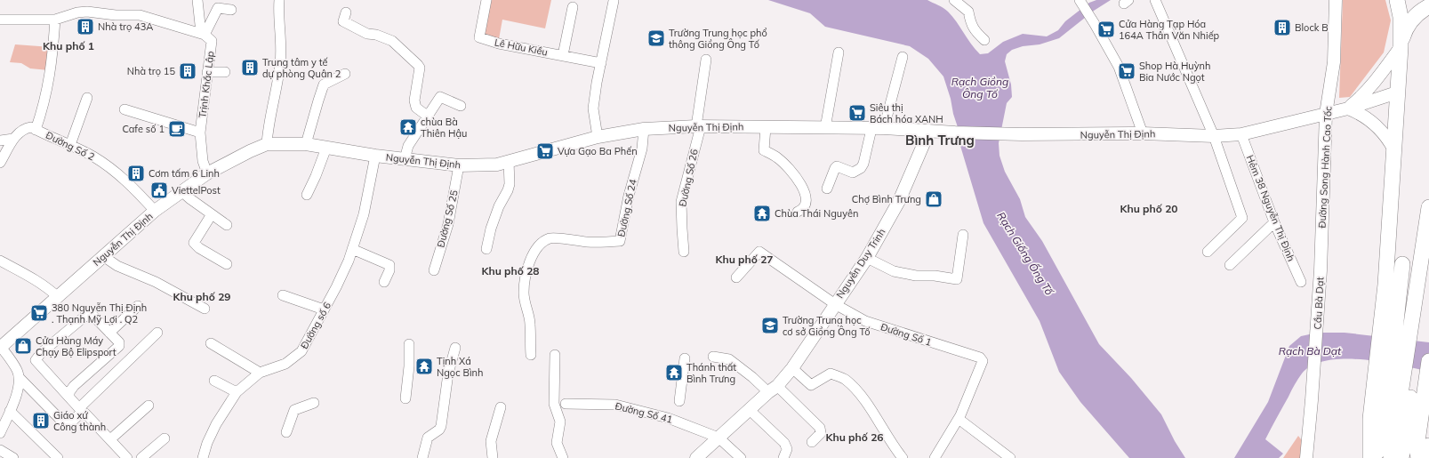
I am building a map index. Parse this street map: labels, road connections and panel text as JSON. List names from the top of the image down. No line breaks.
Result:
{"streets":{"main road":["Nguyễn Thị Định","Đường Song Hành Cao Tốc","Nguyễn Duy Trinh","Cầu Bà Dạt"],"street":["Lê Hữu Kiều","Trịnh Khắc Lập","Đường Số 2","Đường Số 26","Đường Số 24","Hẻm 38 Nguyễn Thị Định","Đường Số 25","Đường số 6","Đường Số 1","Đường Số 41"]},"crossings":[["Trịnh Khắc Lập","Nguyễn Thị Định"],["Nguyễn Thị Định","Đường Số 2"],["Nguyễn Thị Định","Đường Song Hành Cao Tốc"],["Nguyễn Thị Định","Đường Số 26"],["Nguyễn Thị Định","Đường Số 24"],["Nguyễn Thị Định","Hẻm 38 Nguyễn Thị Định"],["Nguyễn Thị Định","Đường Số 25"],["Nguyễn Thị Định","Nguyễn Duy Trinh"],["Nguyễn Thị Định","Đường số 6"],["Đường Song Hành Cao Tốc","Cầu Bà Dạt"],["Nguyễn Duy Trinh","Đường Số 1"],["Nguyễn Duy Trinh","Đường Số 41"]],"districts":["Khu phố 1","Bình Trưng","Khu phố 20","Khu phố 27","Khu phố 28","Khu phố 29","Khu phố 26"],"water":["Rạch Giồng Ông Tố","Rạch Giống Ống Tố","Rạch Bà Dạt"],"places":{"building":["Nhà trọ 43A","Block B","Trung tâm y tế dự phòng Quân 2","Nhà trọ 15","Cơm tấm 6 Linh","Giáo xứ Công thành"],"supermarket":["Cửa Hàng Tạp Hóa 164A Thân Văn Nhiếp","Shop Hà Huỳnh Bia Nước Ngọt","Siêu thị Bách hóa XANH","Vựa Gạo Ba Phến","380 Nguyễn Thị Định . Thạnh Mỹ Lợi . Q2"],"school or university":["Trường Trung học phổ thông Giồng Ông Tố","Trường Trung học cơ sở Giồng Ông Tố"],"temple":["chùa Bà Thiên Hậu","Chùa Thái Nguyên","Tịnh Xá Ngọc Bình","Thánh thất Bình Trưng"],"cafe":["Cafe số 1"],"public building":["ViettelPost"],"shop":["Chợ Bình Trưng","Cửa Hàng Máy Chạy Bộ Elipsport"]}}
